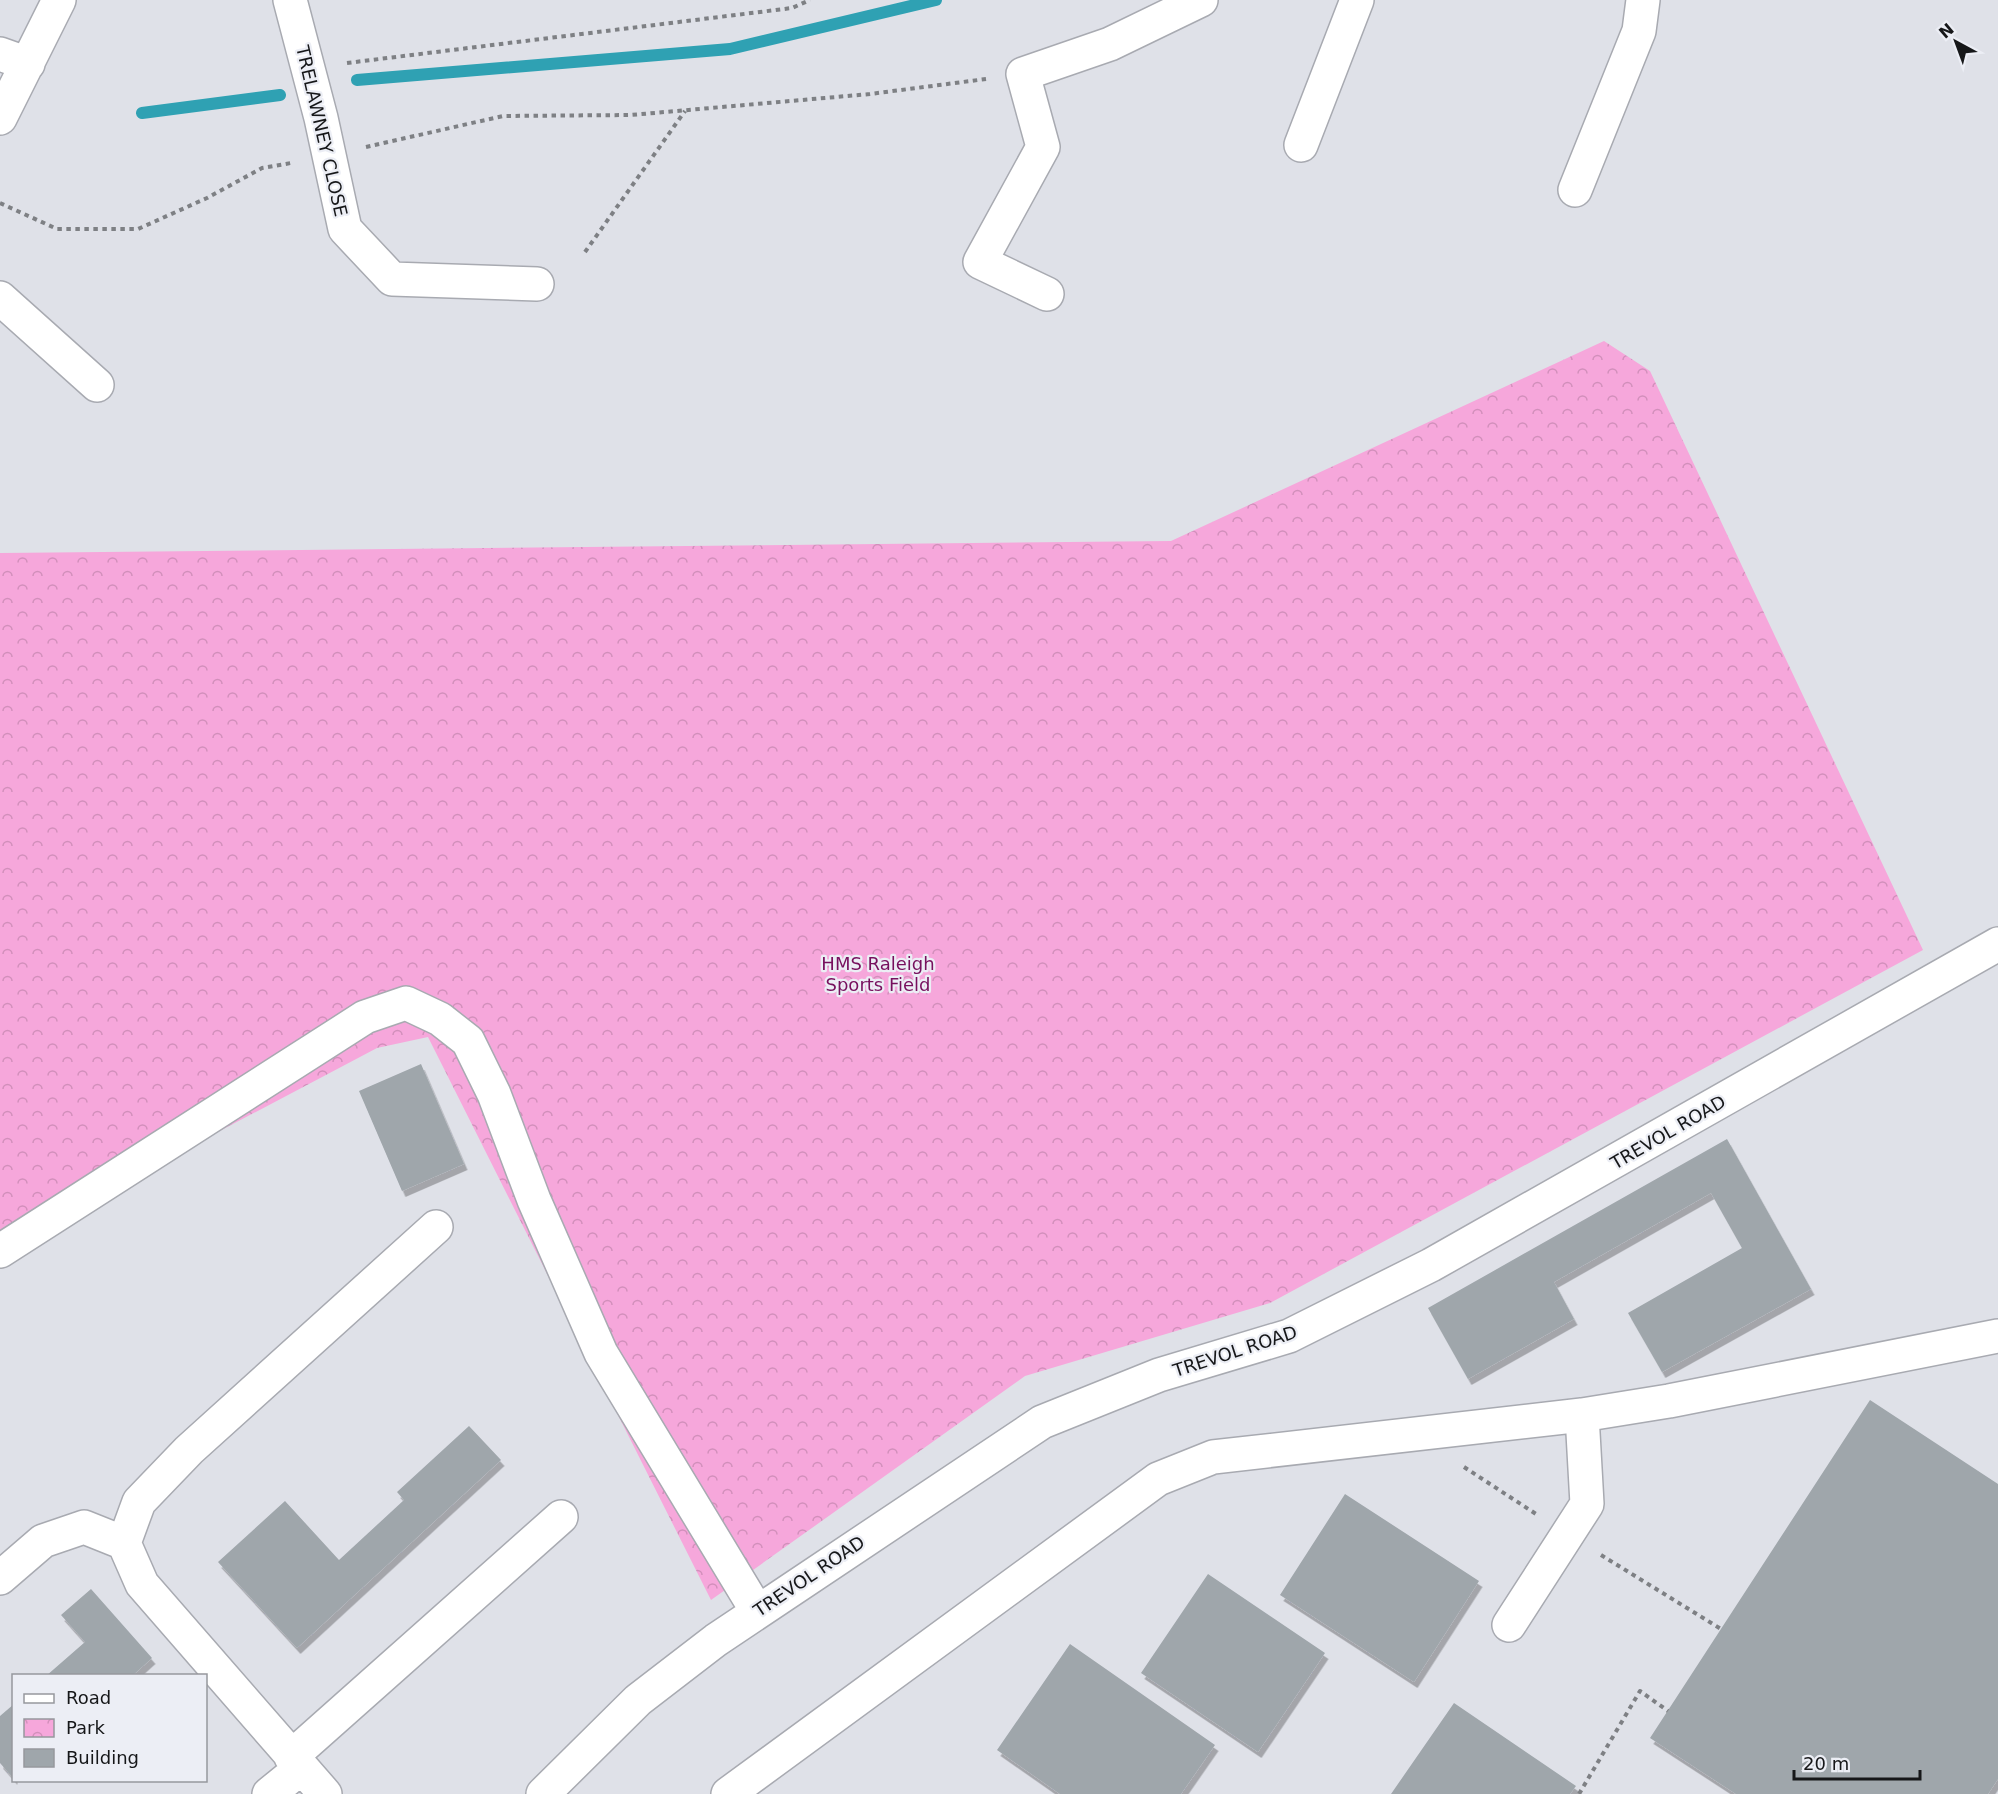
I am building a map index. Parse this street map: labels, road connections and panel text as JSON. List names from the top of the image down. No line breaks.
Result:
{"streets":{"street":["TRELAWNEY CLOSE","TREVOL ROAD"]},"parks":["HMS Raleigh Sports Field"],"legend":["Road","Park","Building"],"scale_bar":"20 m","north":"top left"}
